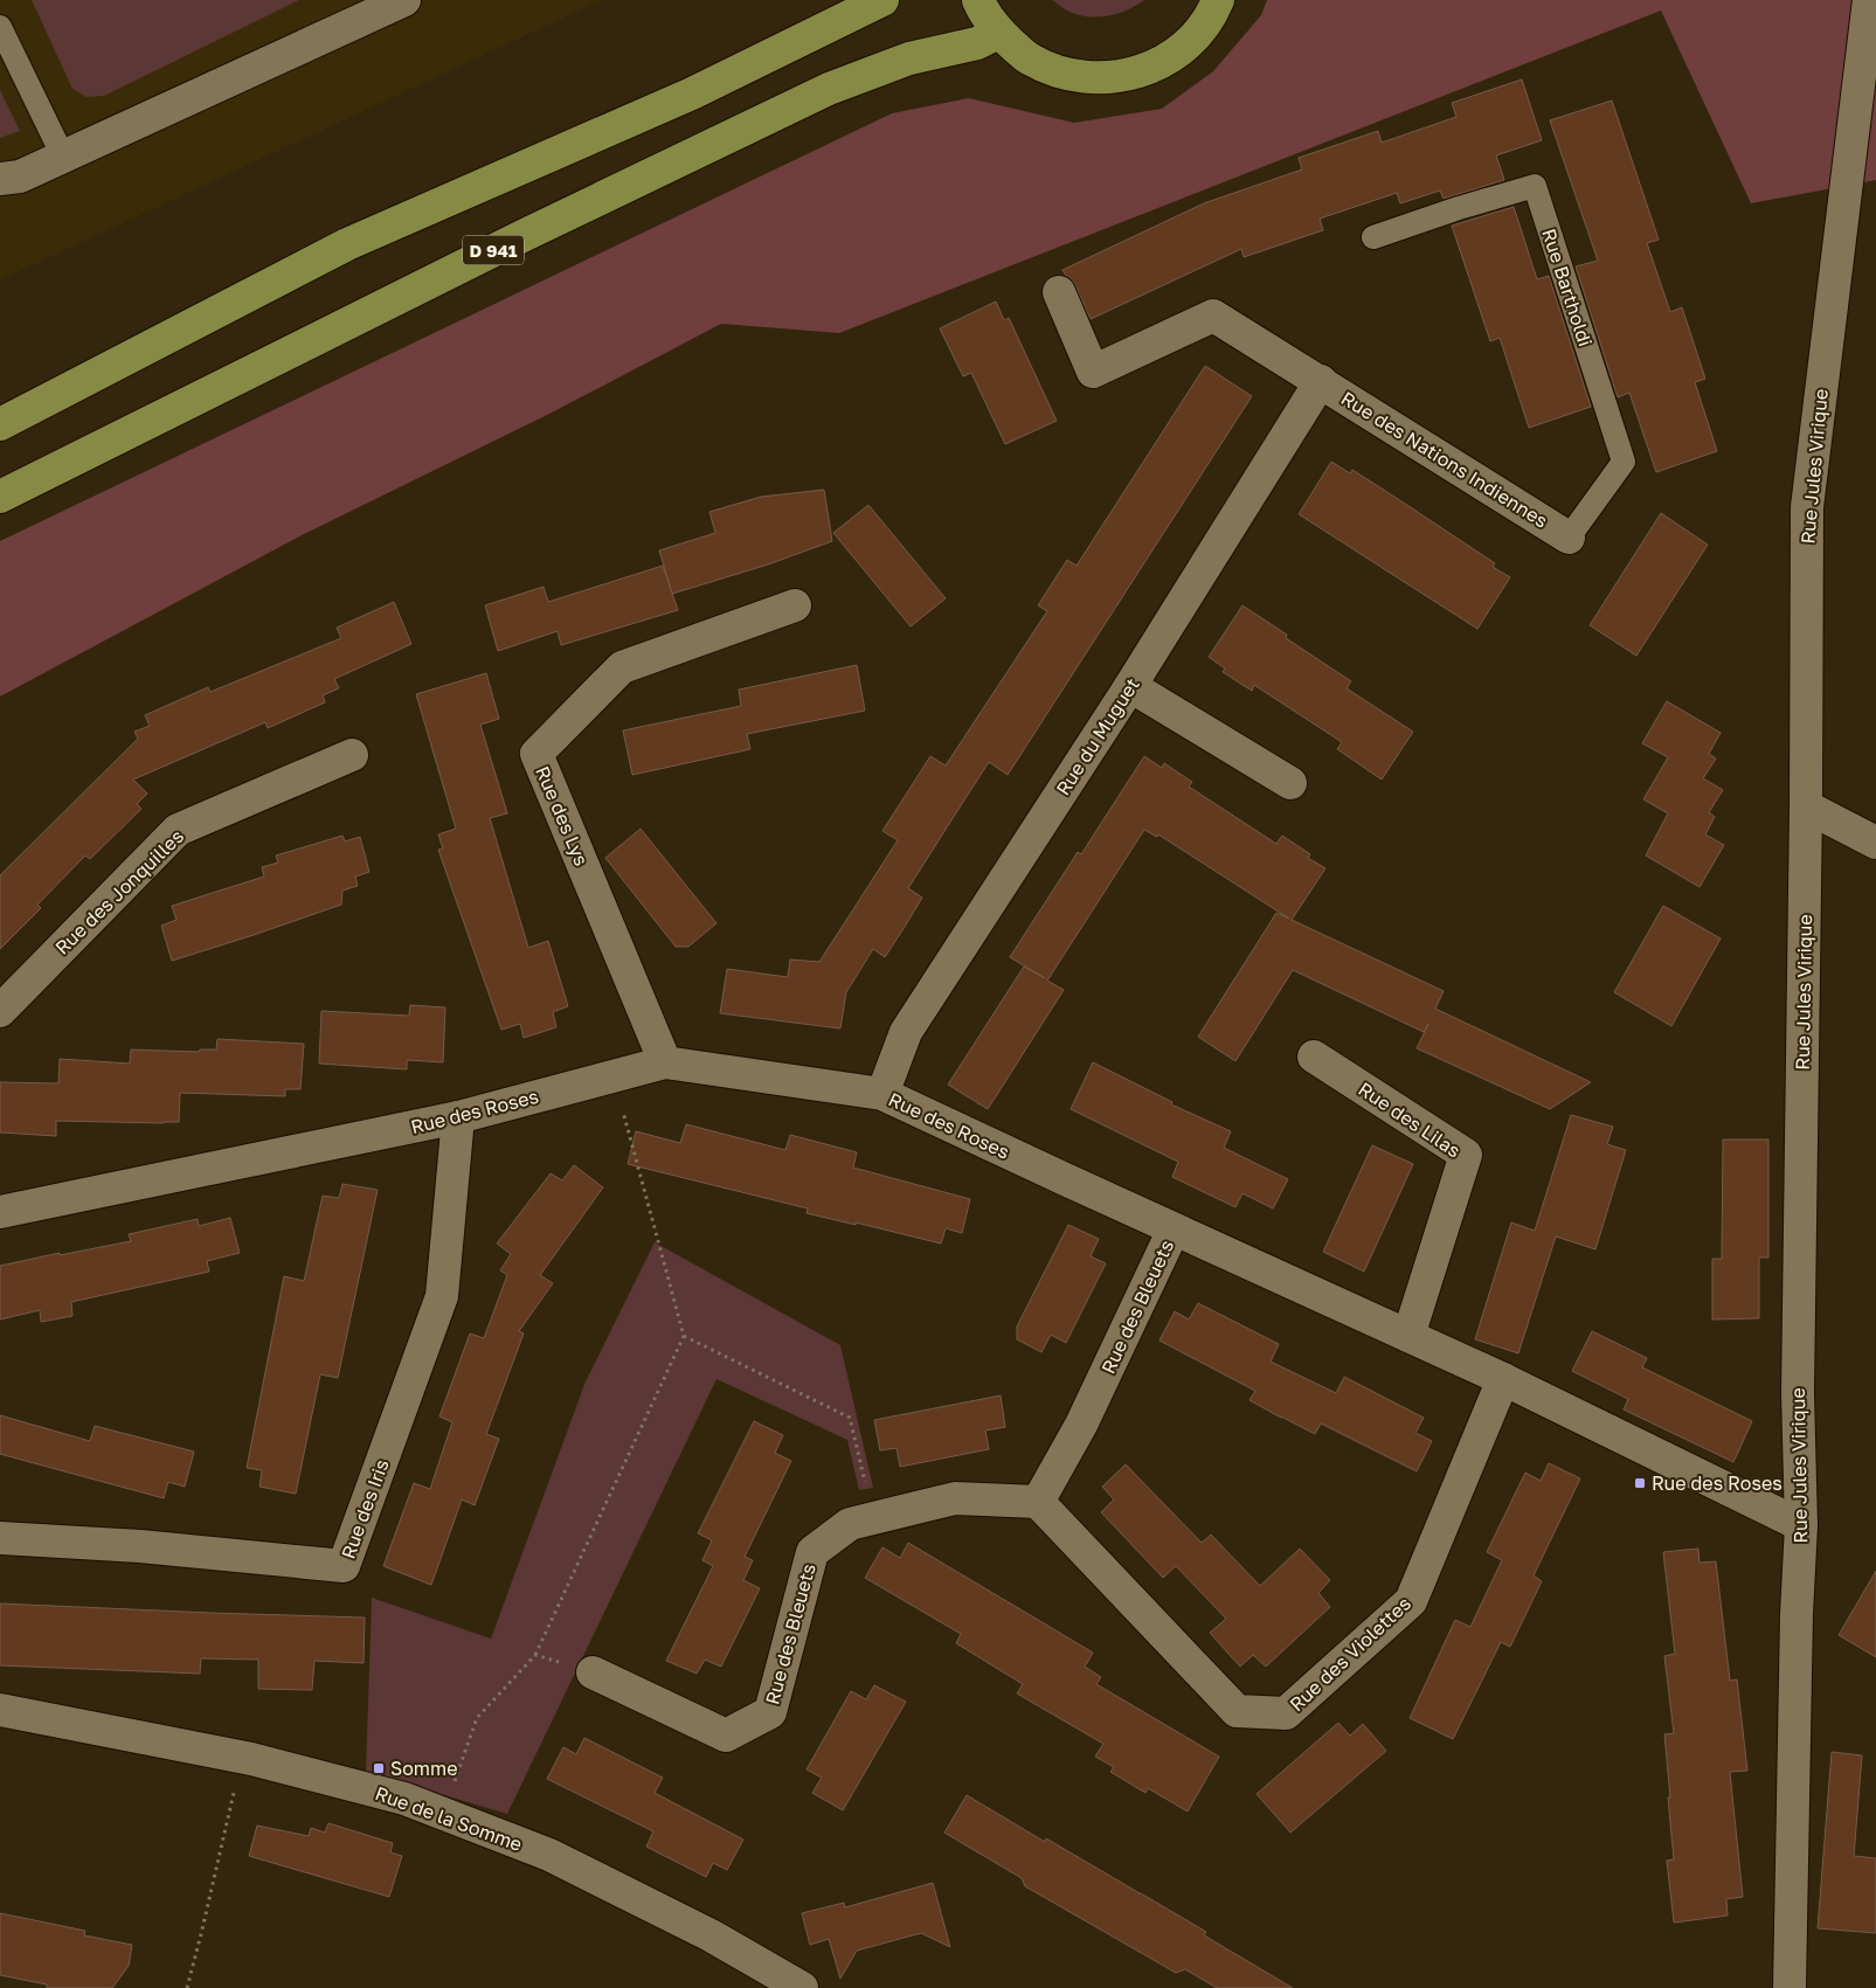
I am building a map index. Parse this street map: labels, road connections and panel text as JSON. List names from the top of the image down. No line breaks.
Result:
{"streets":{"highway":["D 941"],"street":["Rue des Nations Indiennes","Rue Jules Virique","Rue du Muguet","Rue des Lys","Rue des Jonquilles","Rue des Roses","Rue des Lilas","Rue des Bleuets","Rue des Iris","Rue des Violettes","Rue de la Somme"],"lane":["Rue Bartholdi"]},"crossings":[["Rue Bartholdi","Rue des Nations Indiennes"],["Rue des Nations Indiennes","Rue du Muguet"],["Rue Jules Virique","Rue des Roses"],["Rue du Muguet","Rue des Roses"],["Rue des Lys","Rue des Roses"],["Rue des Roses","Rue des Lilas"],["Rue des Roses","Rue des Bleuets"],["Rue des Roses","Rue des Iris"],["Rue des Roses","Rue des Violettes"],["Rue des Bleuets","Rue des Violettes"]],"places":{"transit":["Rue des Roses","Somme"]}}
